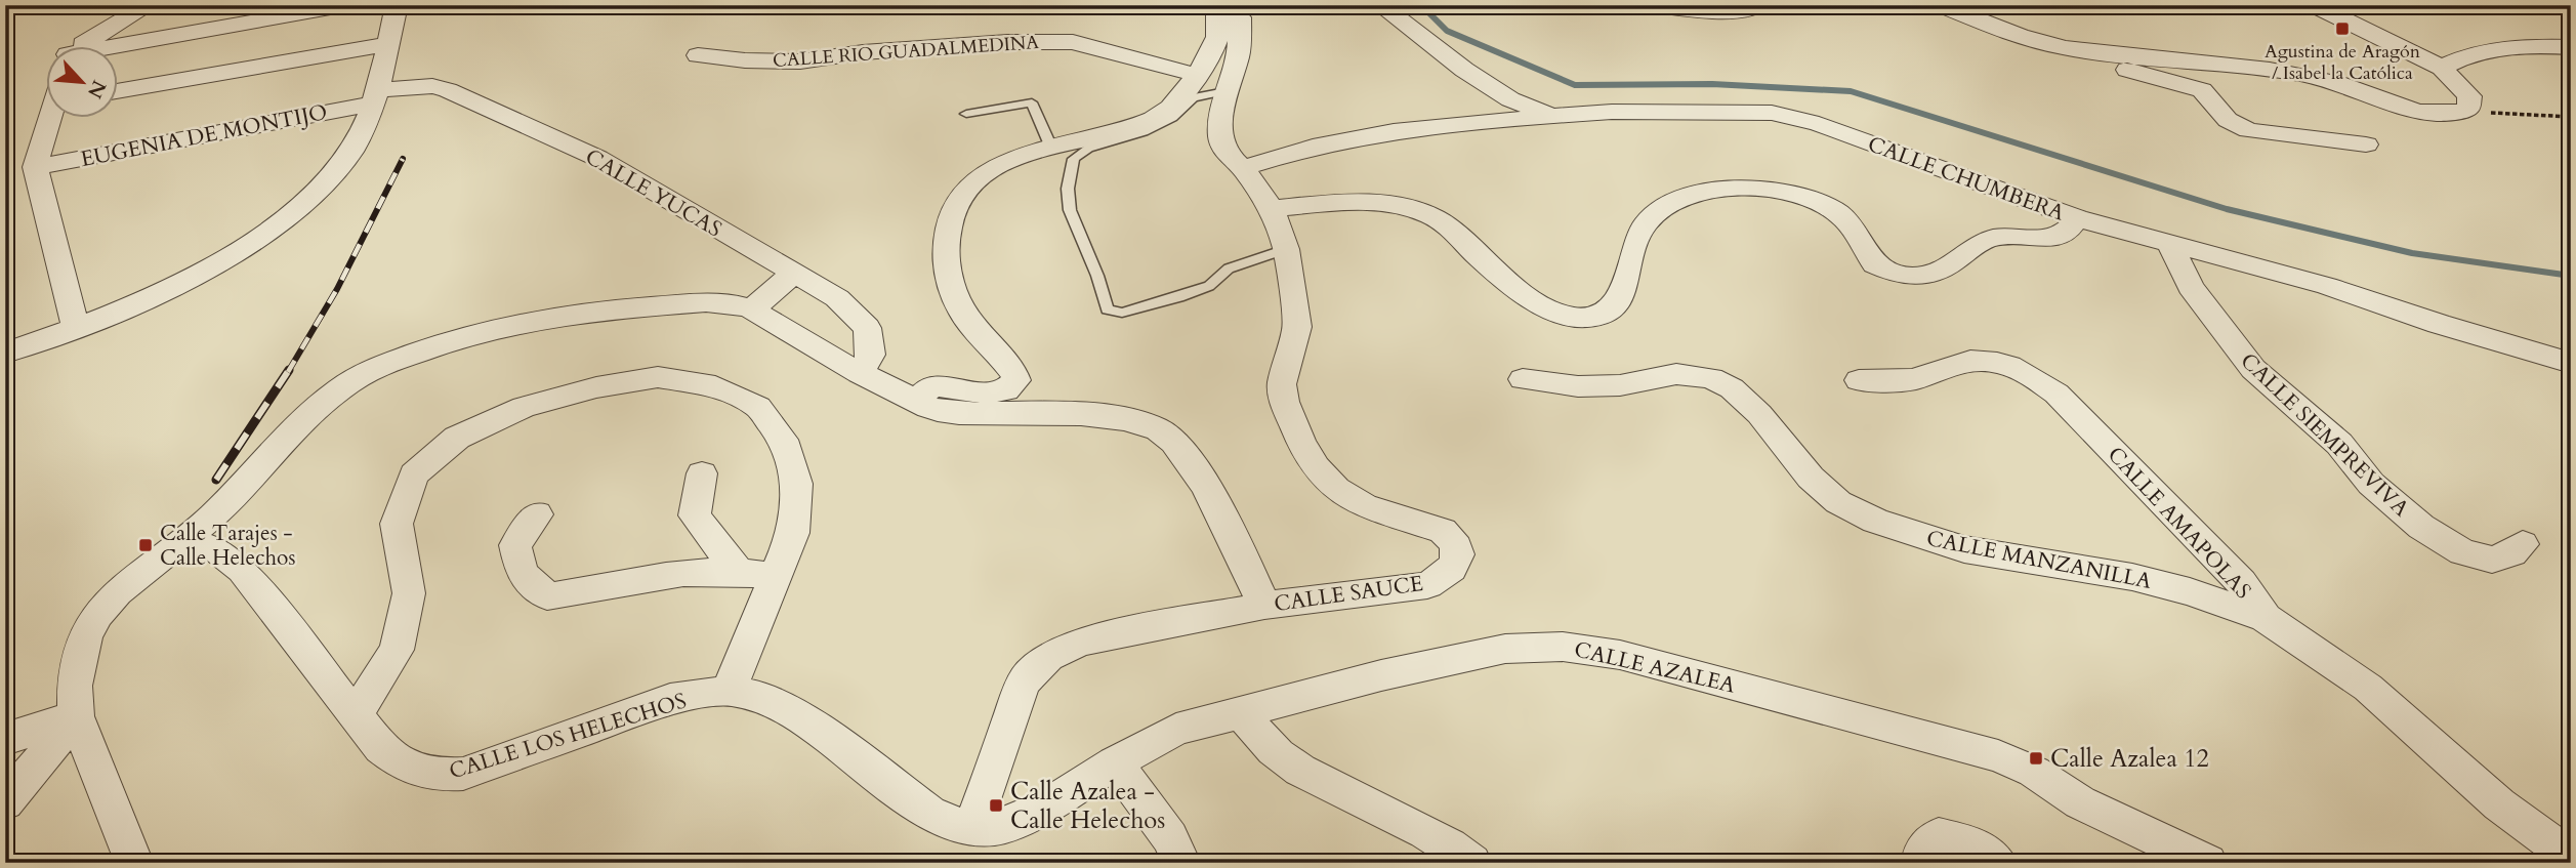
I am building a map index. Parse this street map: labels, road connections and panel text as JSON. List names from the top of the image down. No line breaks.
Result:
{"streets":{"street":["CALLE RIO GUADALMEDINA","EUGENIA DE MONTIJO","CALLE CHUMBERA","CALLE YUCAS","CALLE SIEMPREVIVA","CALLE AMAPOLAS","CALLE MANZANILLA","CALLE SAUCE","CALLE AZALEA","CALLE LOS HELECHOS"]},"crossings":[["EUGENIA DE MONTIJO","CALLE YUCAS"],["CALLE CHUMBERA","CALLE SIEMPREVIVA"],["CALLE AMAPOLAS","CALLE MANZANILLA"],["CALLE SAUCE","CALLE AZALEA"],["CALLE SAUCE","CALLE LOS HELECHOS"],["CALLE AZALEA","CALLE LOS HELECHOS"]],"places":{"transit":["Agustina de Aragón / Isabel la Católica","Calle Tarajes - Calle Helechos","Calle Azalea 12","Calle Azalea - Calle Helechos"]},"north":"bottom right"}
